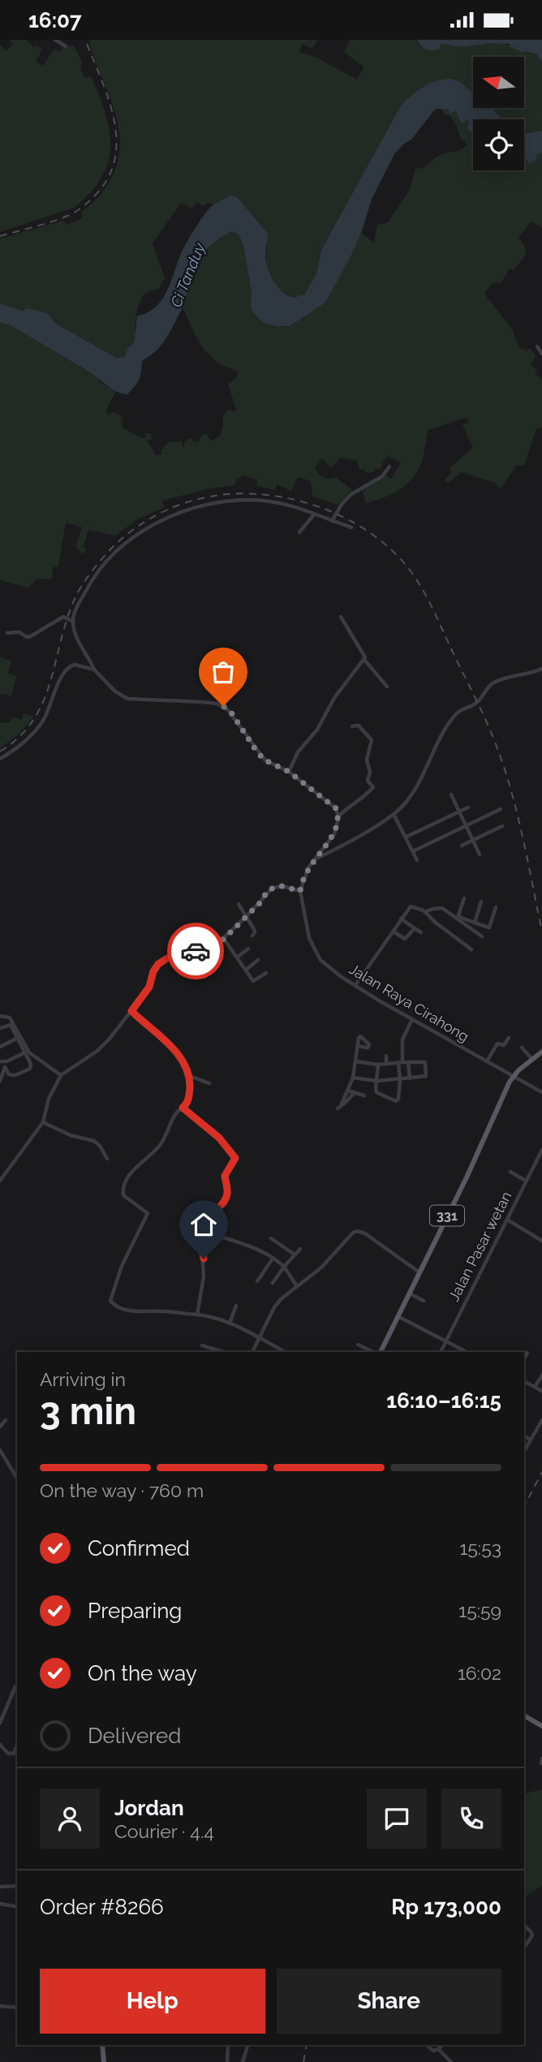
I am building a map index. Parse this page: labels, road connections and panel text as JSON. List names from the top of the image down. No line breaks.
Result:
{"streets":{"main road":["331"],"street":["Jalan Raya Cirahong","Jalan Pasar wetan"]},"crossings":[["Jalan Raya Cirahong","331"]],"water":["Ci Tanduy"],"north":"left","page":{"status":"16:07","heading":["3 min","Arriving in","16:10–16:15"],"panel":["Jordan","Courier · 4.4","Order #8266","Rp 173,000"],"bar":"On the way · 760 m","list":[["Confirmed","15:53"],["Preparing","15:59"],["On the way","16:02"],"Delivered"],"buttons":["Help","Share"]}}
